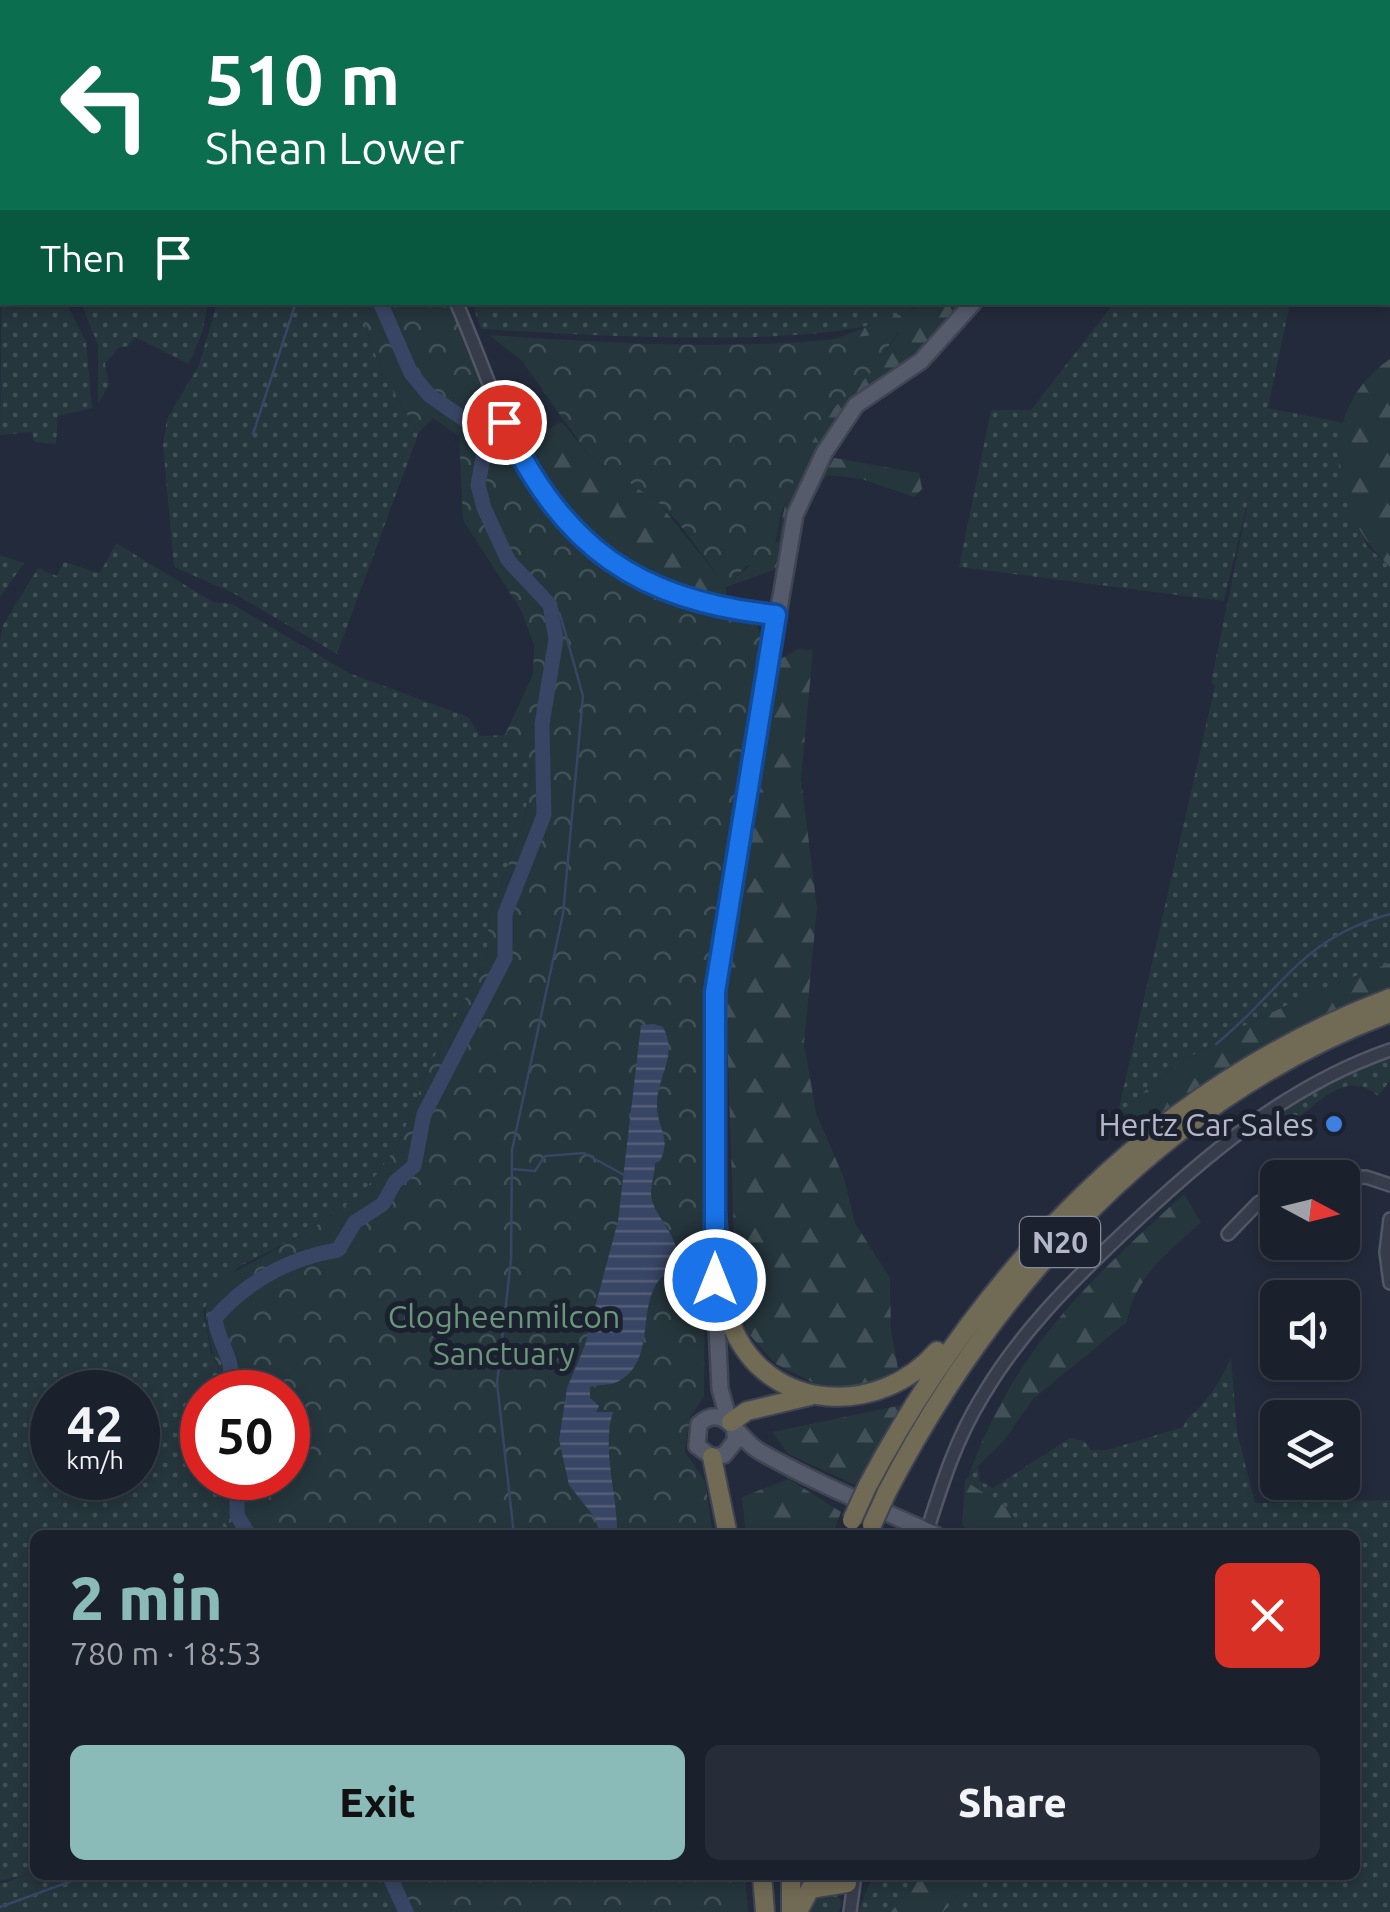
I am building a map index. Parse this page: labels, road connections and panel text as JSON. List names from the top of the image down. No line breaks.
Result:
{"streets":{"highway":["N20"]},"parks":["Clogheenmilcon Sanctuary"],"places":["Hertz Car Sales"],"north":"right","page":{"turn":["510 m","Shean Lower"],"then":"Then","speed":"42 km/h","limit":"50","heading":["2 min","780 m · 18:53"],"buttons":["Exit","Share"]}}
